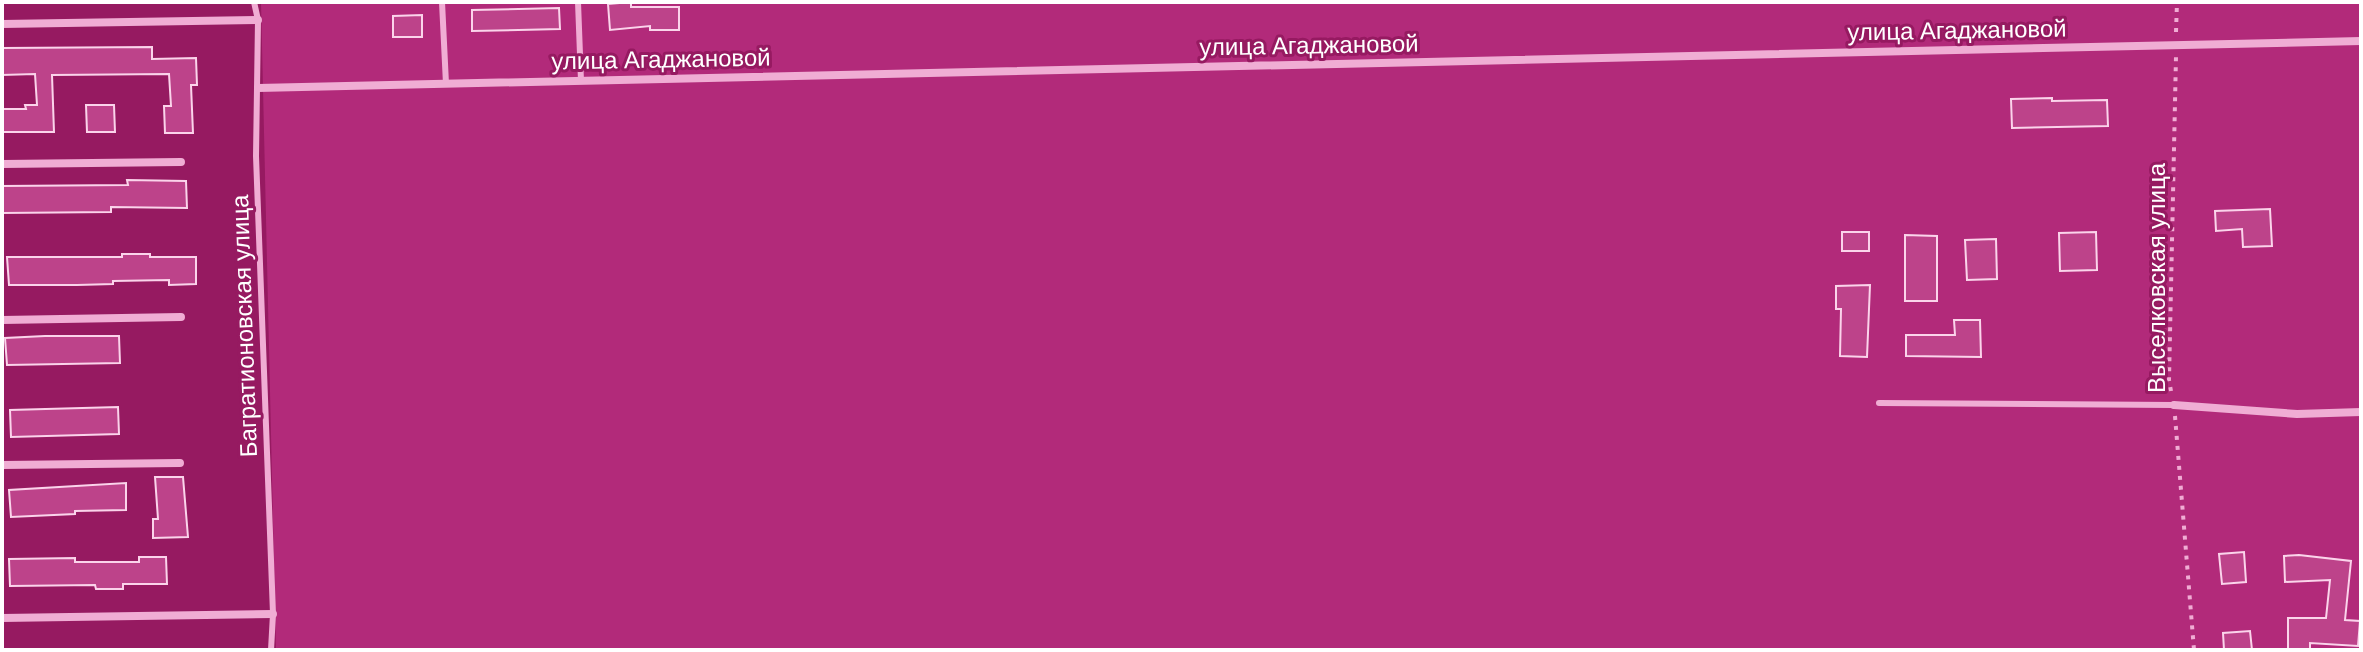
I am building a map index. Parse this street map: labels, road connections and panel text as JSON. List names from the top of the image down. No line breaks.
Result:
{"streets":{"street":["улица Агаджановой"],"lane":["Багратионовская улица"],"path":["Выселковская улица"]},"crossings":[["улица Агаджановой","Выселковская улица"],["улица Агаджановой","Багратионовская улица"]]}
